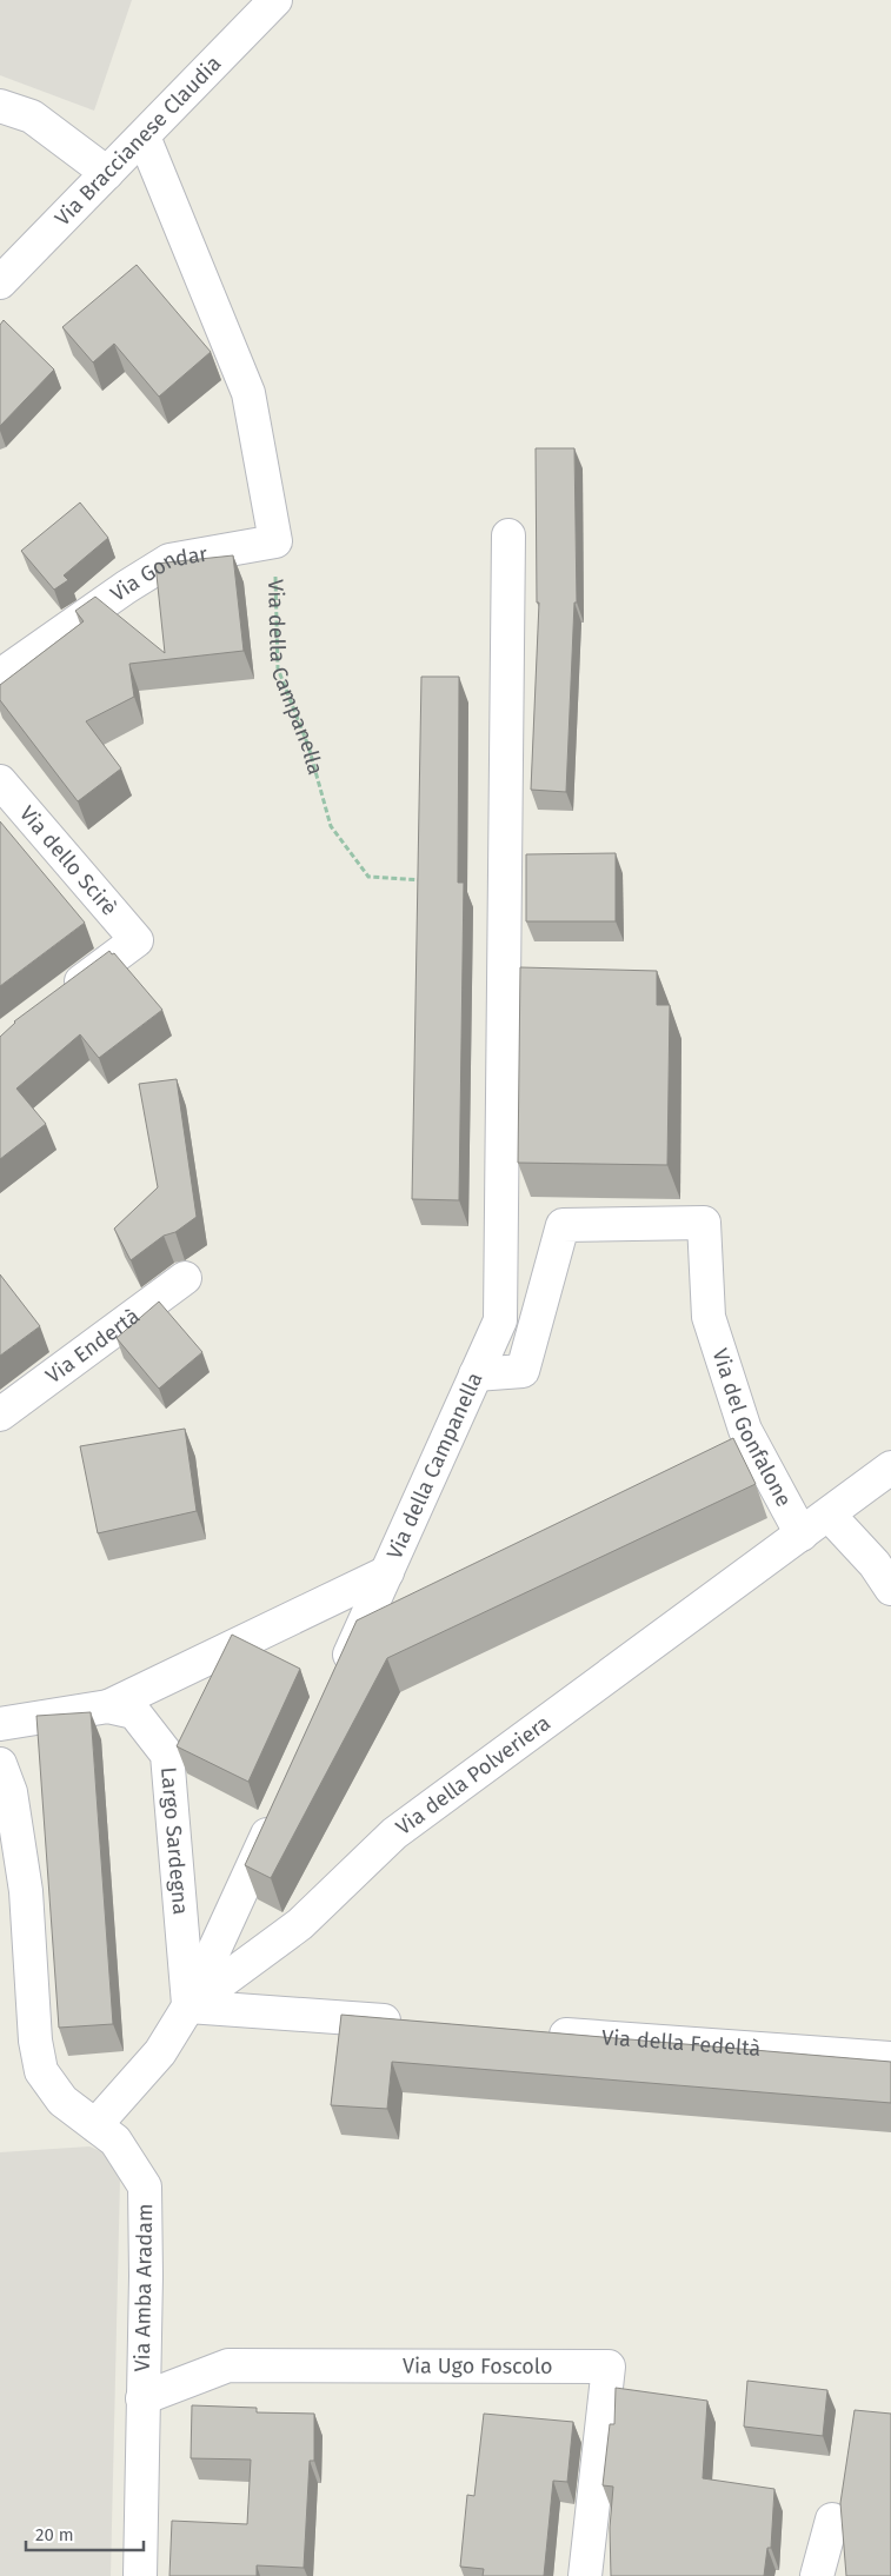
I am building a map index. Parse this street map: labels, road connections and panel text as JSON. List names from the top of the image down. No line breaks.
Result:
{"streets":{"street":["Via Braccianese Claudia","Via Gondar","Via della Campanella","Via dello Scirè","Via Endertà","Via del Gonfalone","Via della Polveriera","Largo Sardegna","Via della Fedeltà","Via Amba Aradam","Via Ugo Foscolo"]},"crossings":[["Via Gondar","Via della Campanella"],["Via della Campanella","Via del Gonfalone"],["Via della Campanella","Largo Sardegna"],["Via del Gonfalone","Via della Polveriera"],["Via della Polveriera","Largo Sardegna"],["Via della Polveriera","Via Amba Aradam"],["Via Amba Aradam","Via Ugo Foscolo"]],"scale_bar":"20 m"}
